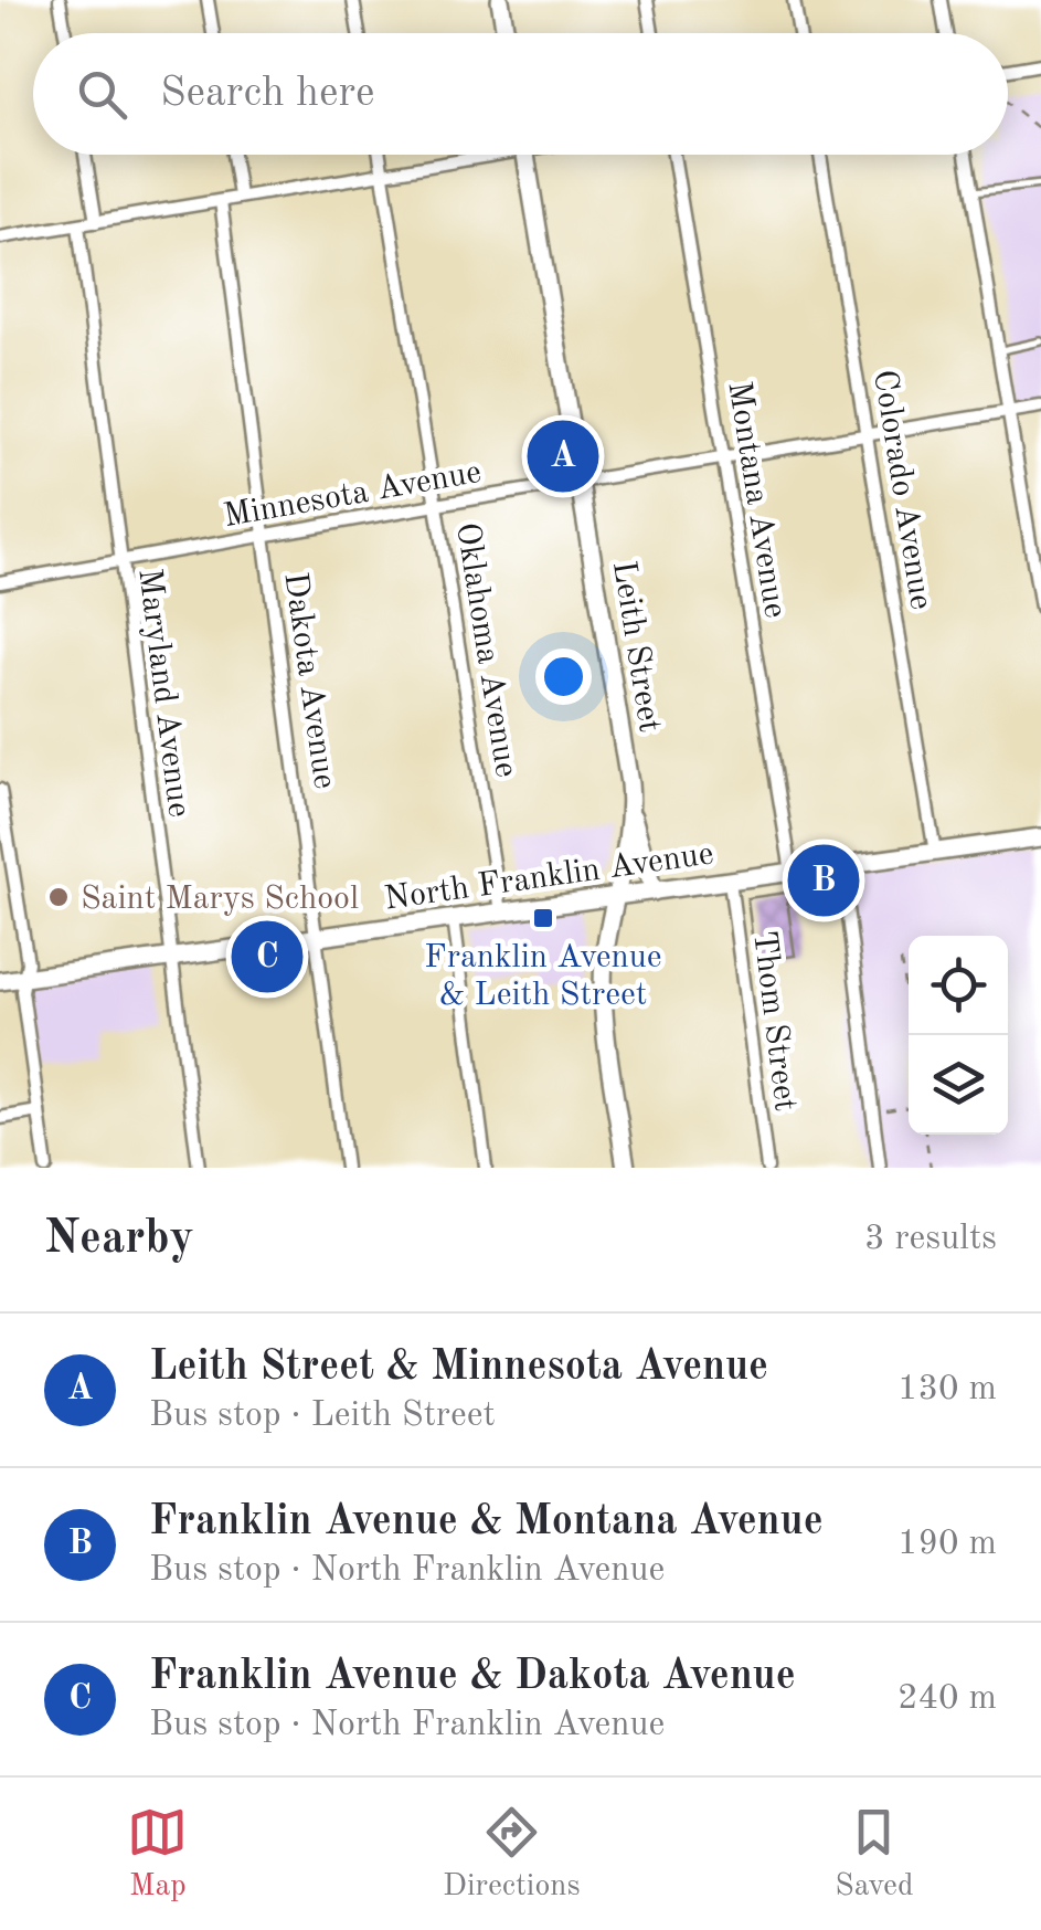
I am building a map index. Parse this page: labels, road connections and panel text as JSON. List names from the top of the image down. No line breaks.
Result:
{"streets":{"street":["Colorado Avenue","Minnesota Avenue","Montana Avenue","Leith Street","Oklahoma Avenue","Dakota Avenue","Maryland Avenue","North Franklin Avenue","Thom Street"]},"crossings":[["Colorado Avenue","Minnesota Avenue"],["Colorado Avenue","North Franklin Avenue"],["Minnesota Avenue","Montana Avenue"],["Minnesota Avenue","Leith Street"],["Minnesota Avenue","Oklahoma Avenue"],["Minnesota Avenue","Dakota Avenue"],["Minnesota Avenue","Maryland Avenue"],["Montana Avenue","North Franklin Avenue"],["Leith Street","North Franklin Avenue"],["Oklahoma Avenue","North Franklin Avenue"],["Dakota Avenue","North Franklin Avenue"],["Maryland Avenue","North Franklin Avenue"],["North Franklin Avenue","Thom Street"]],"places":{"other":["Saint Marys School"],"transit":["Franklin Avenue & Leith Street"]},"page":{"search":"Search here","pins":["A","B","C"],"heading":["Nearby","3 results"],"list":[{"mark":"A","name":"Leith Street & Minnesota Avenue","note":"Bus stop · Leith Street","value":"130 m"},{"mark":"B","name":"Franklin Avenue & Montana Avenue","note":"Bus stop · North Franklin Avenue","value":"190 m"},{"mark":"C","name":"Franklin Avenue & Dakota Avenue","note":"Bus stop · North Franklin Avenue","value":"240 m"}],"nav":["Map","Directions","Saved"]}}
